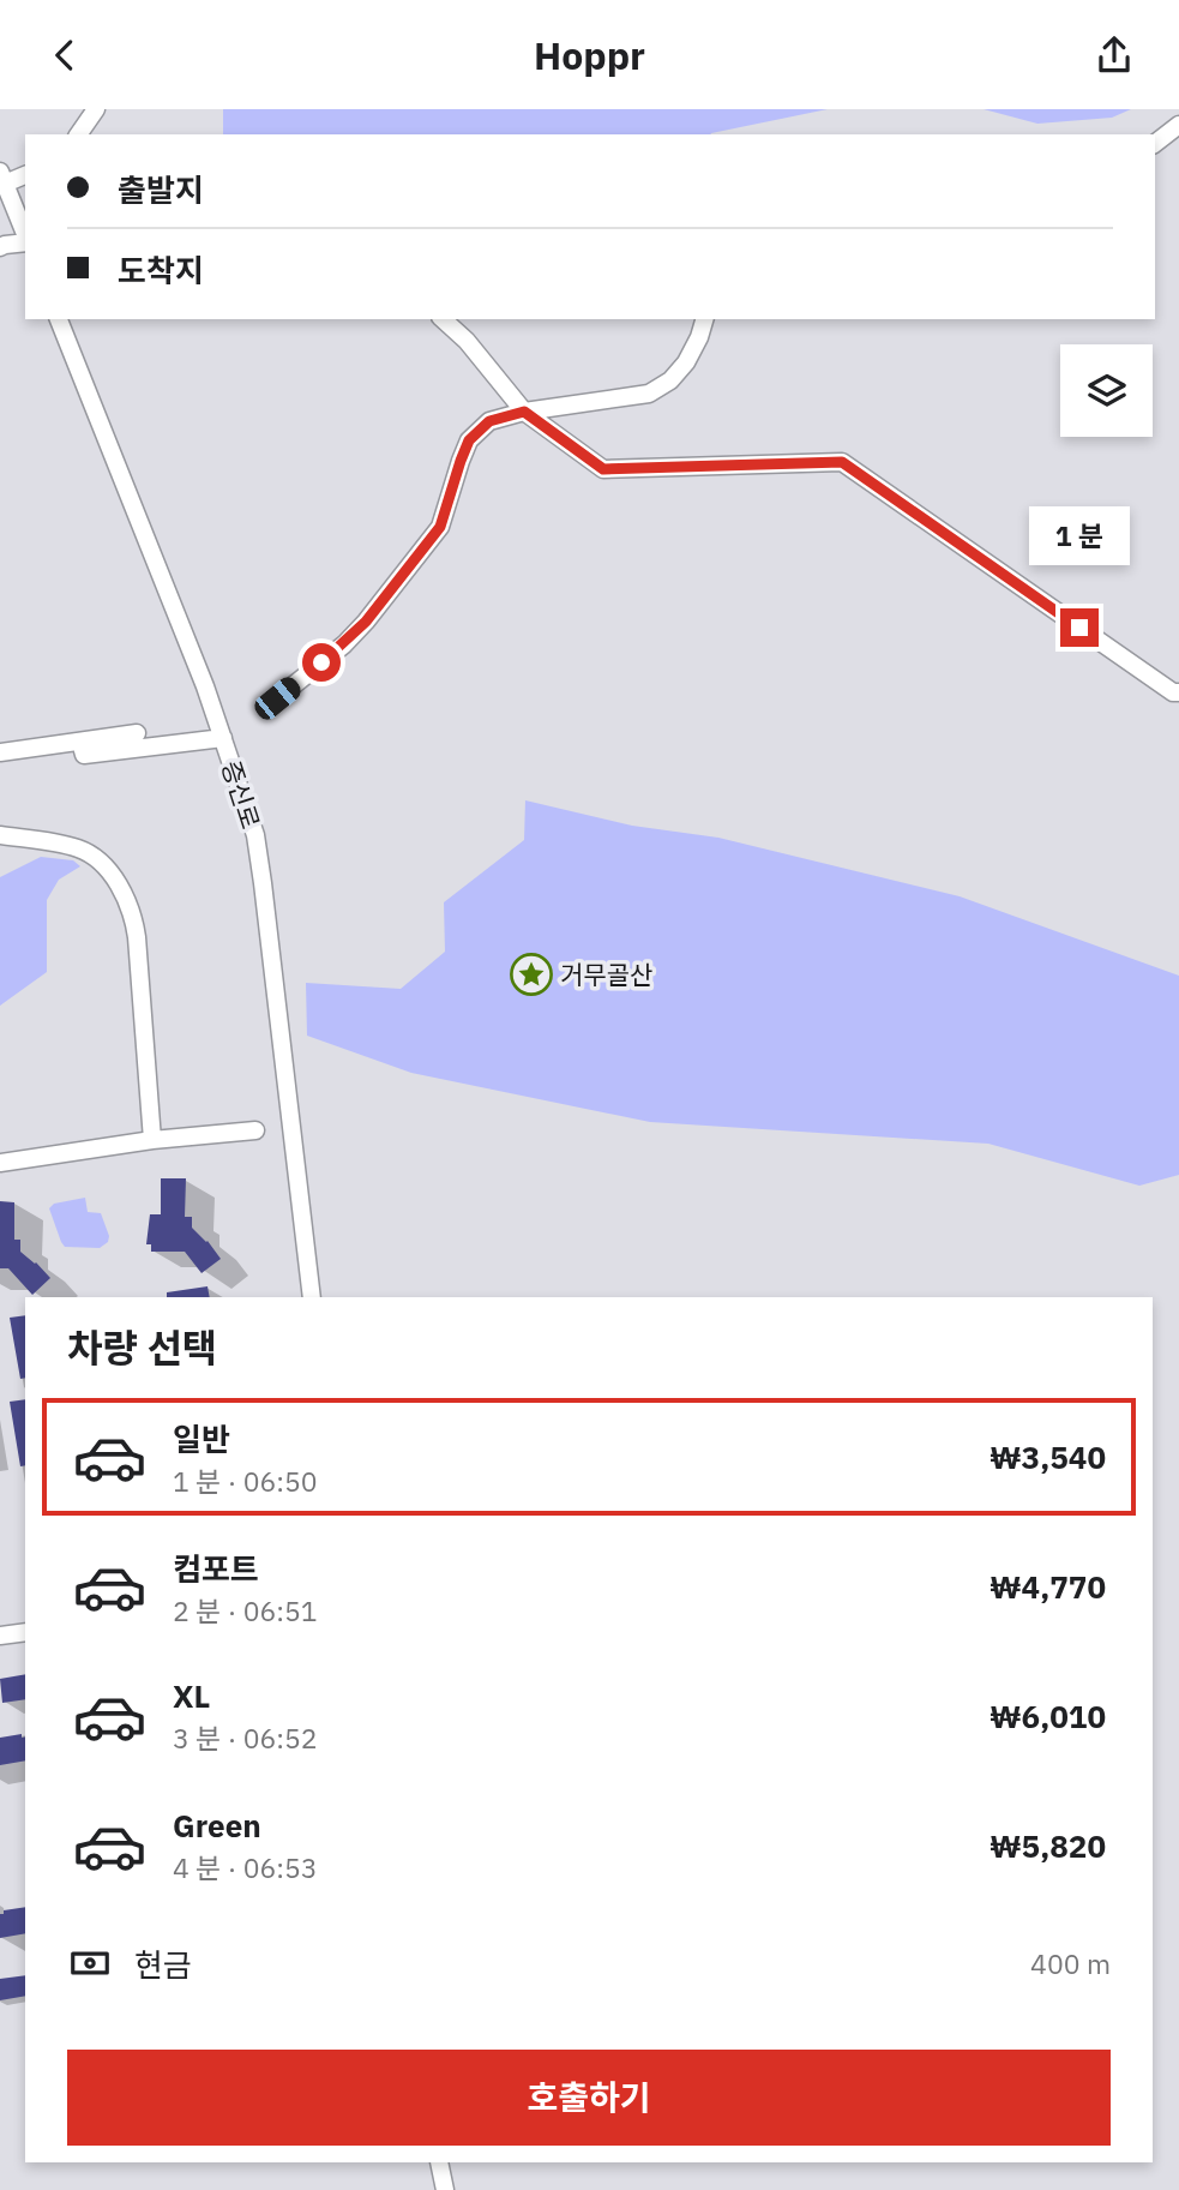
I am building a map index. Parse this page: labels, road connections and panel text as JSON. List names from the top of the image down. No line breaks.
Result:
{"streets":{"street":["증신로"]},"places":{"place":["거무골산"]},"page":{"header":"Hoppr","banner":["출발지","도착지"],"bubble":"1 분","heading":"차량 선택","list":[{"name":"일반","note":"1 분 · 06:50","value":"₩3,540"},{"name":"컴포트","note":"2 분 · 06:51","value":"₩4,770"},{"name":"XL","note":"3 분 · 06:52","value":"₩6,010"},{"name":"Green","note":"4 분 · 06:53","value":"₩5,820"}],"pay":["현금","400 m"],"buttons":"호출하기"}}
